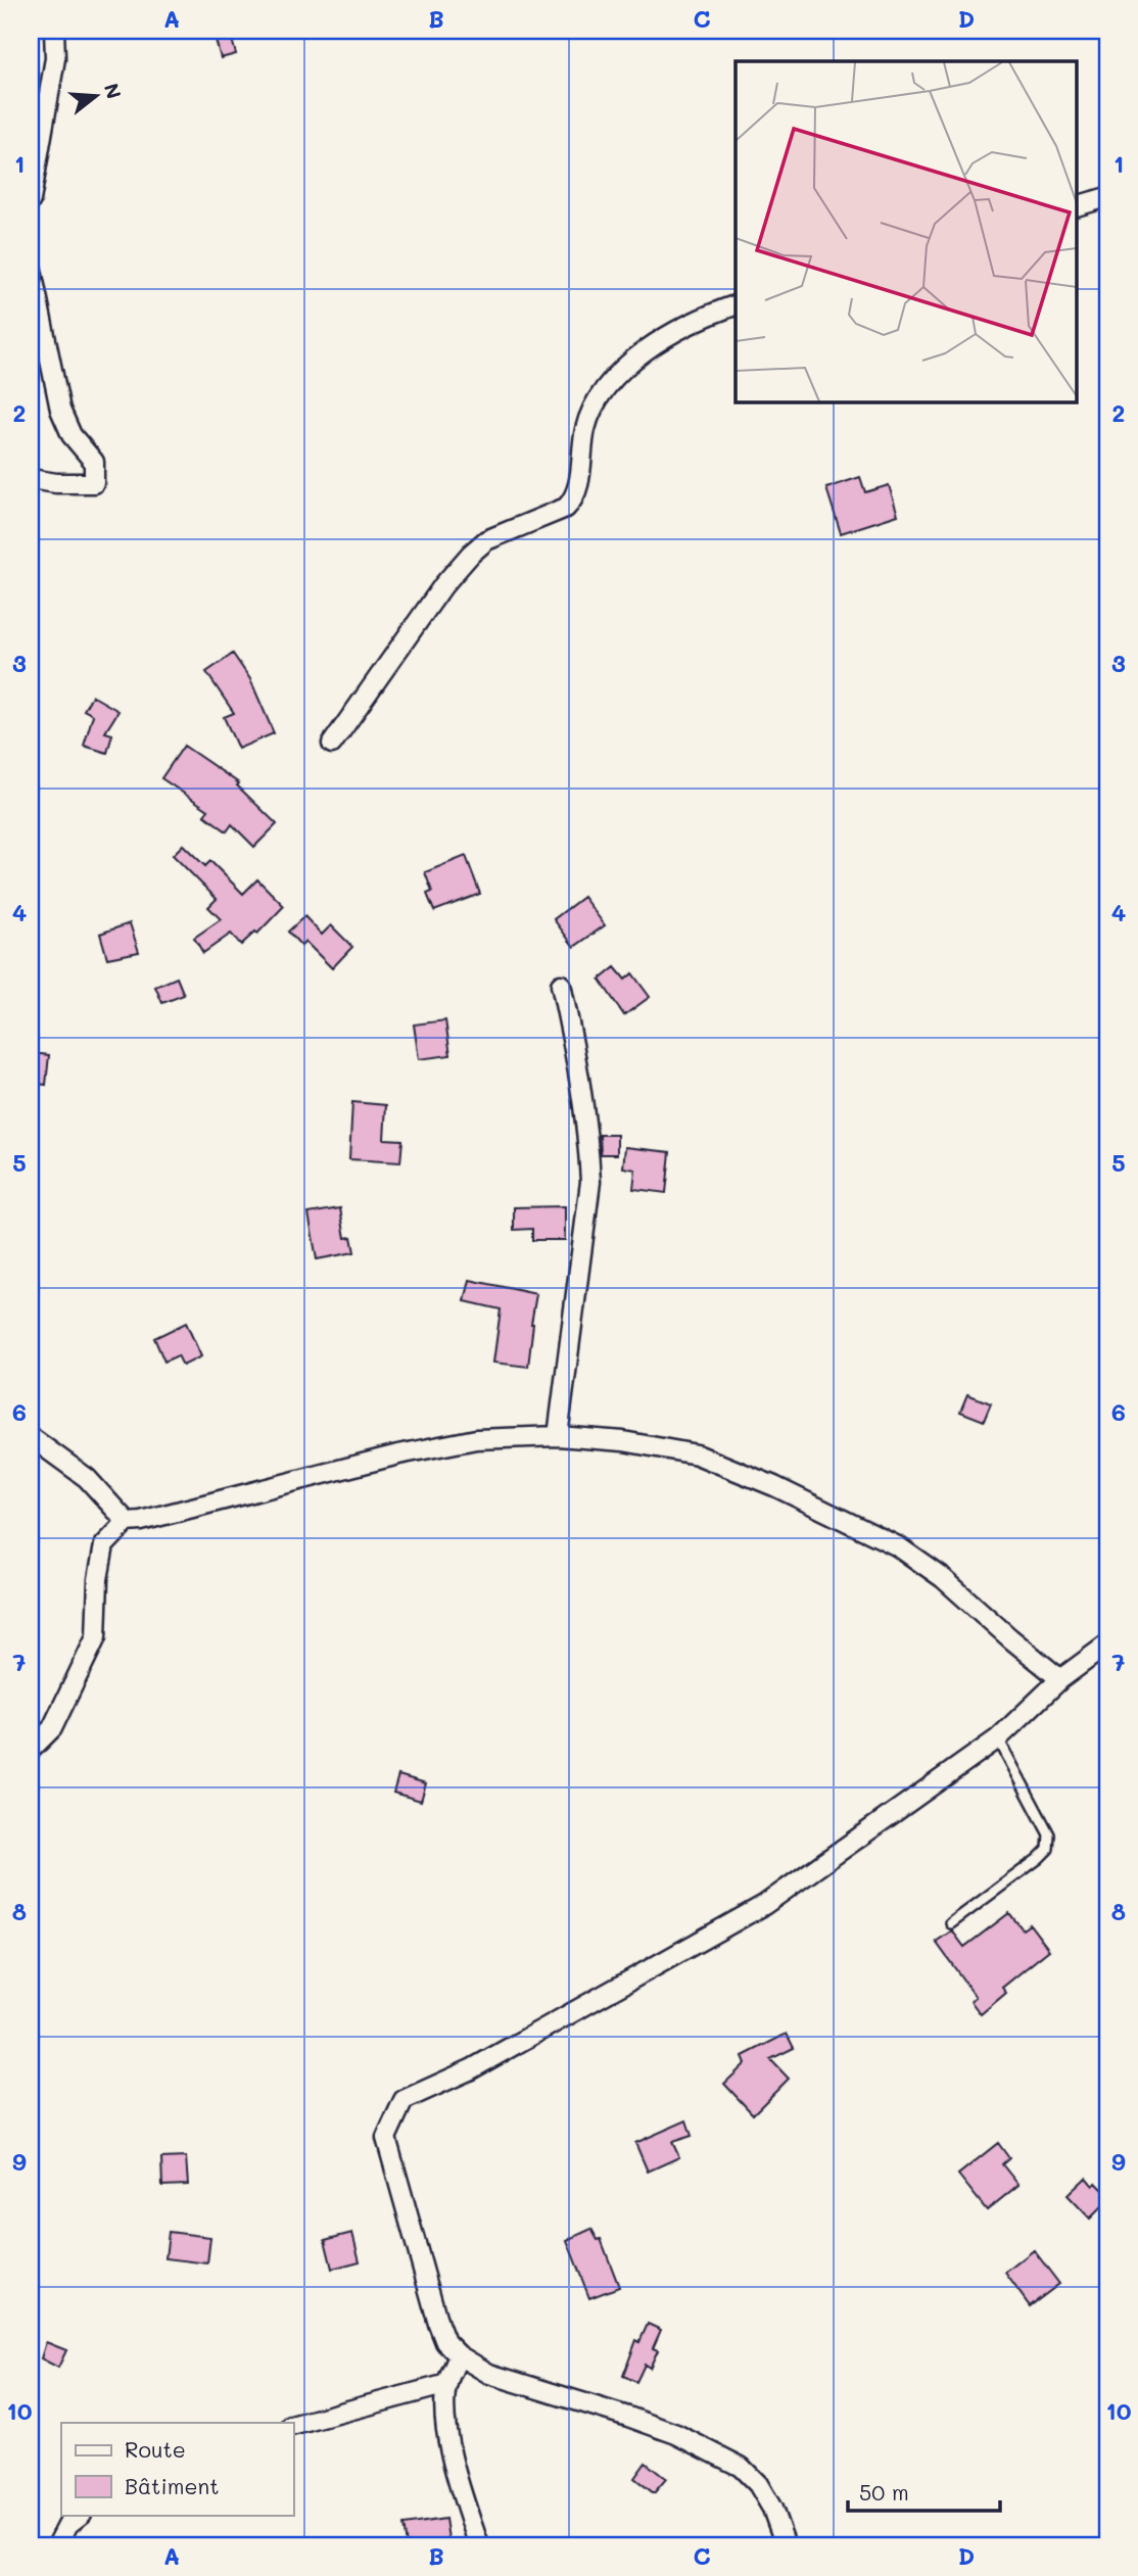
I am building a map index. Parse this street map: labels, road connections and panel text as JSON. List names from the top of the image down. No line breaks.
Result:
{"legend":["Route","Bâtiment"],"scale_bar":"50 m","north":"right","grid":{"columns":["A","B","C","D"],"rows":["1","2","3","4","5","6","7","8","9","10"]}}
